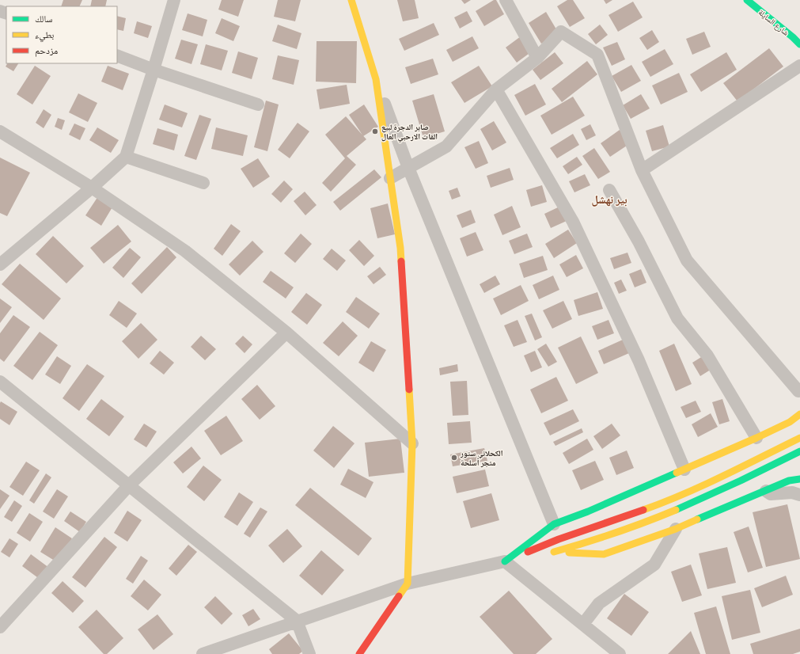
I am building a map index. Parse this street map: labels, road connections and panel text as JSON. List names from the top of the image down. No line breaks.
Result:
{"streets":{"street":["شارع السايلة"]},"districts":["بير نهشل"],"places":["صابر الدجرة لبيع القات الارحبي العال","الكحلاني ستور متجر أسلحة"],"legend":["سالك","بطيء","مزدحم"]}
